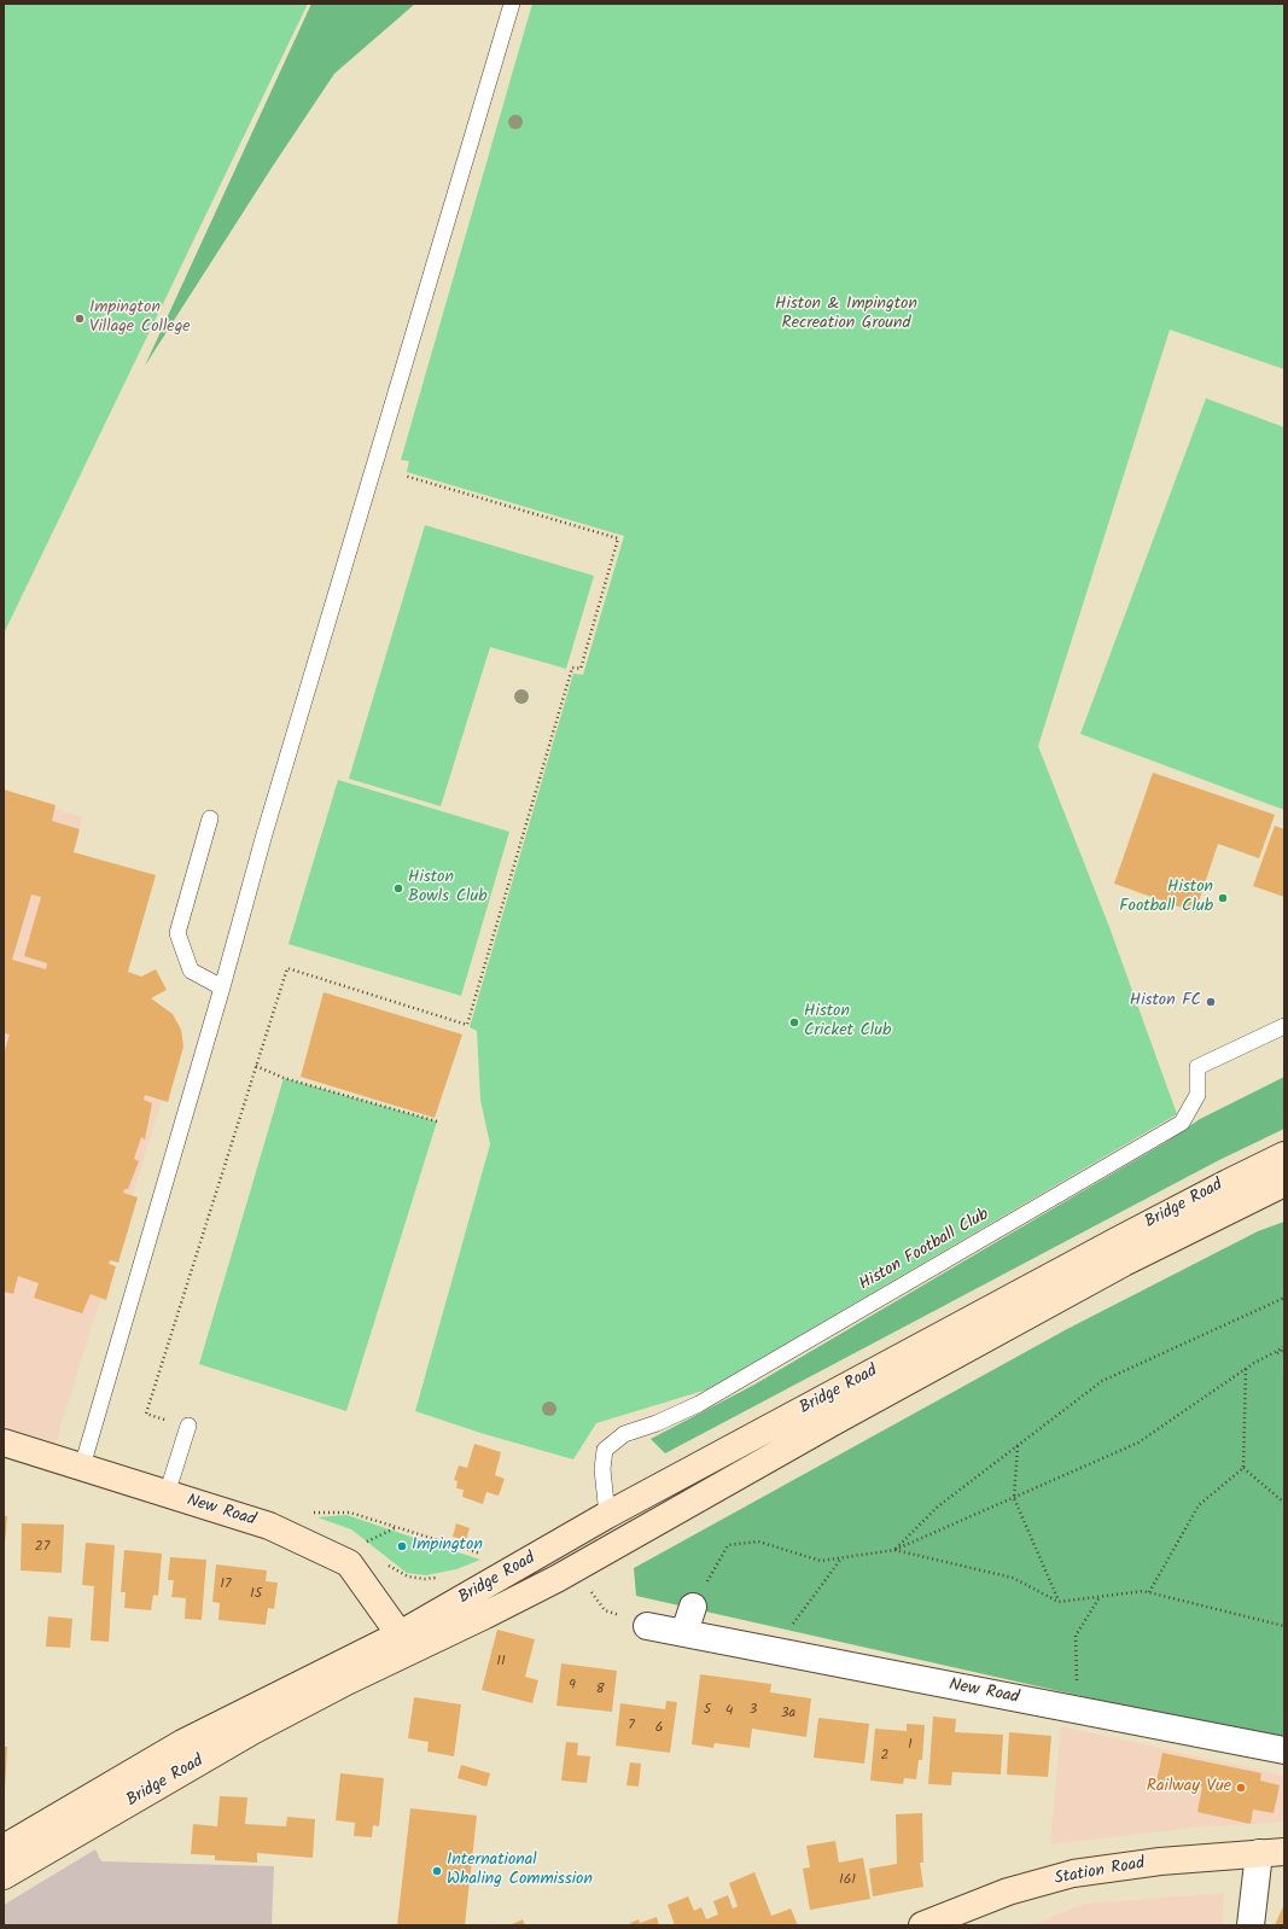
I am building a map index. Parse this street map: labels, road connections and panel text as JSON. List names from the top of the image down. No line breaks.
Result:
{"streets":{"main road":["Bridge Road","New Road","Station Road"],"lane":["Histon Football Club"]},"crossings":[["Bridge Road","Histon Football Club"],["Bridge Road","New Road"]],"parks":["Histon & Impington Recreation Ground"],"places":["Impington Village College","Histon Bowls Club","Histon Football Club","Histon FC","Histon Cricket Club","Impington","Railway Vue","International Whaling Commission"],"house_numbers":["27","17","15","11","9","8","5","3","4","3a","7","6","1","2","161"]}
